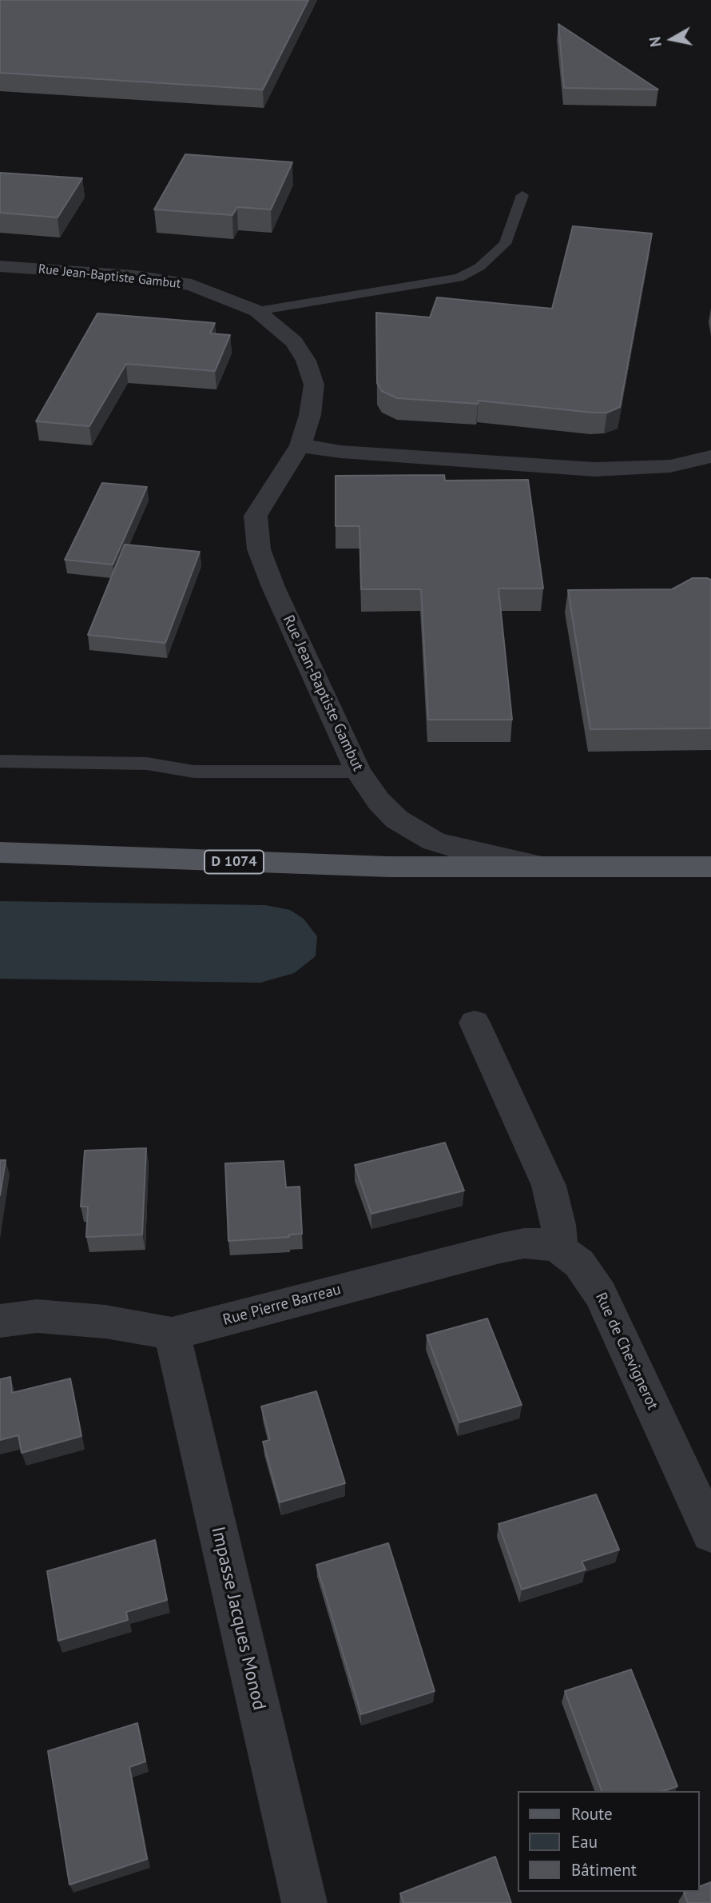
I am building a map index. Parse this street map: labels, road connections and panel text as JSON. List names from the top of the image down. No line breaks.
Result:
{"streets":{"main road":["D 1074"],"street":["Rue Jean-Baptiste Gambut","Rue Pierre Barreau","Rue de Chevignerot","Impasse Jacques Monod"]},"crossings":[["Rue Jean-Baptiste Gambut","D 1074"],["Rue Pierre Barreau","Rue de Chevignerot"],["Rue Pierre Barreau","Impasse Jacques Monod"]],"legend":["Route","Eau","Bâtiment"],"north":"left"}
